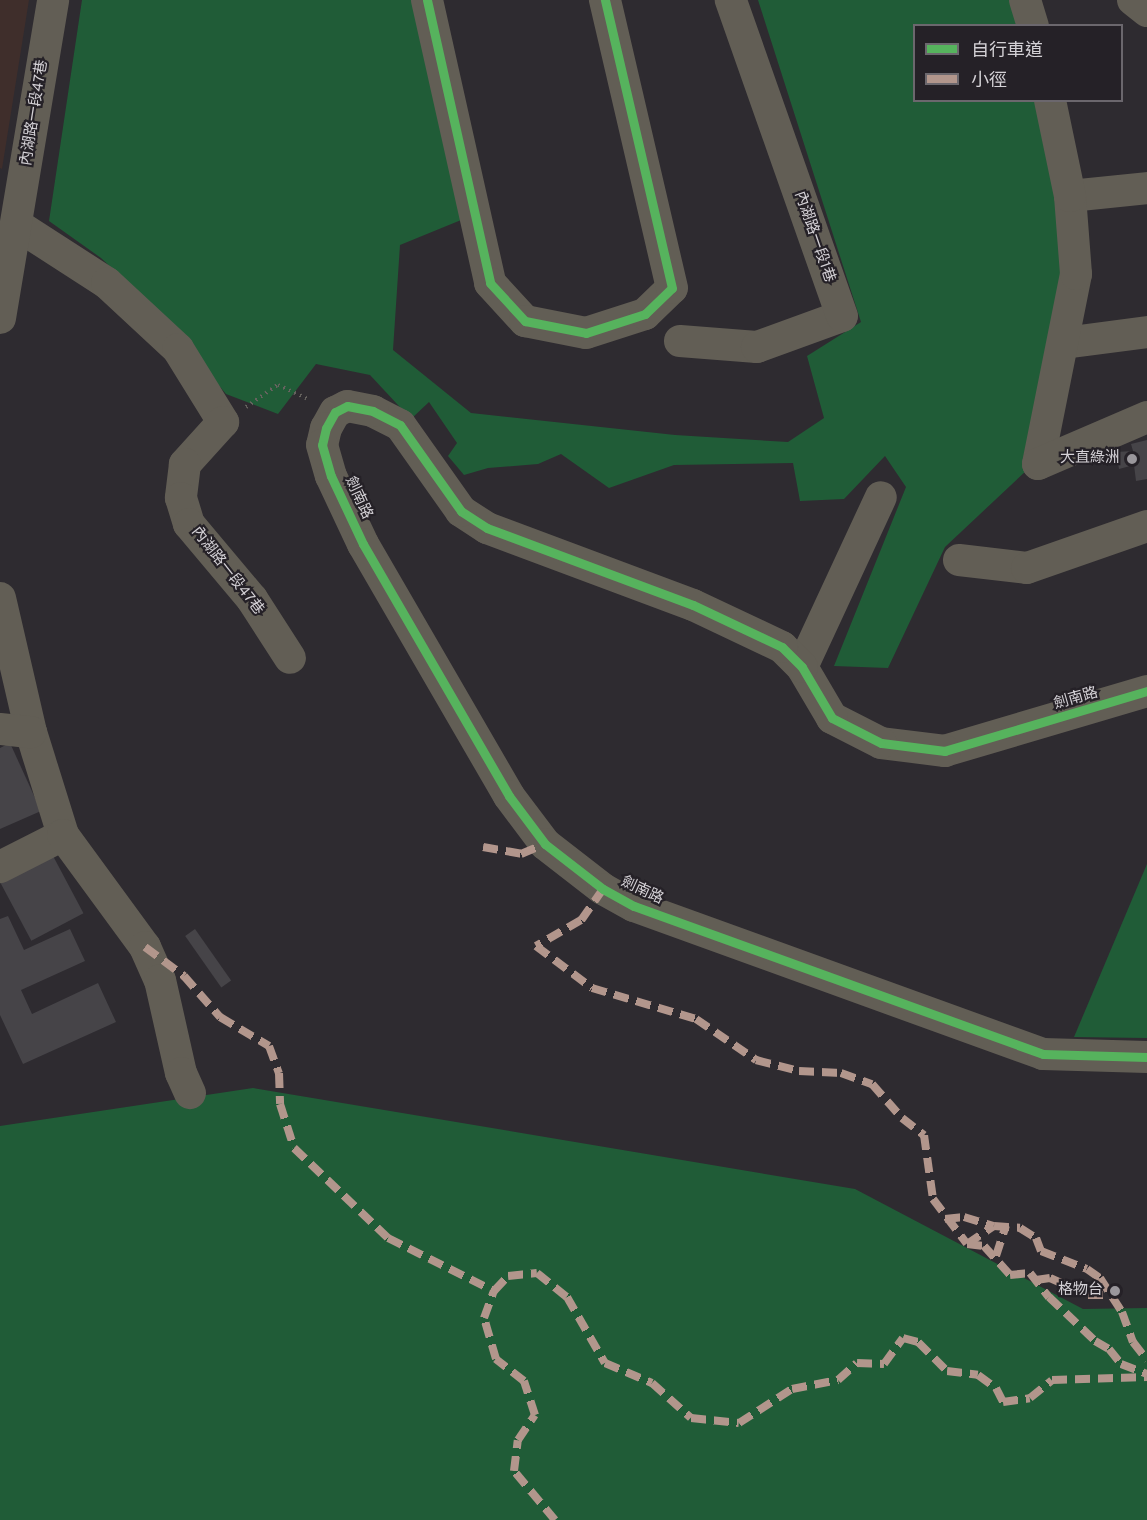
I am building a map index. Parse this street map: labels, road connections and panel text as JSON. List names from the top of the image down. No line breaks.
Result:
{"streets":{"street":["內湖路一段47巷","內湖路一段1巷","劍南路"]},"places":["大直綠洲","格物台"],"legend":["自行車道","小徑"]}
